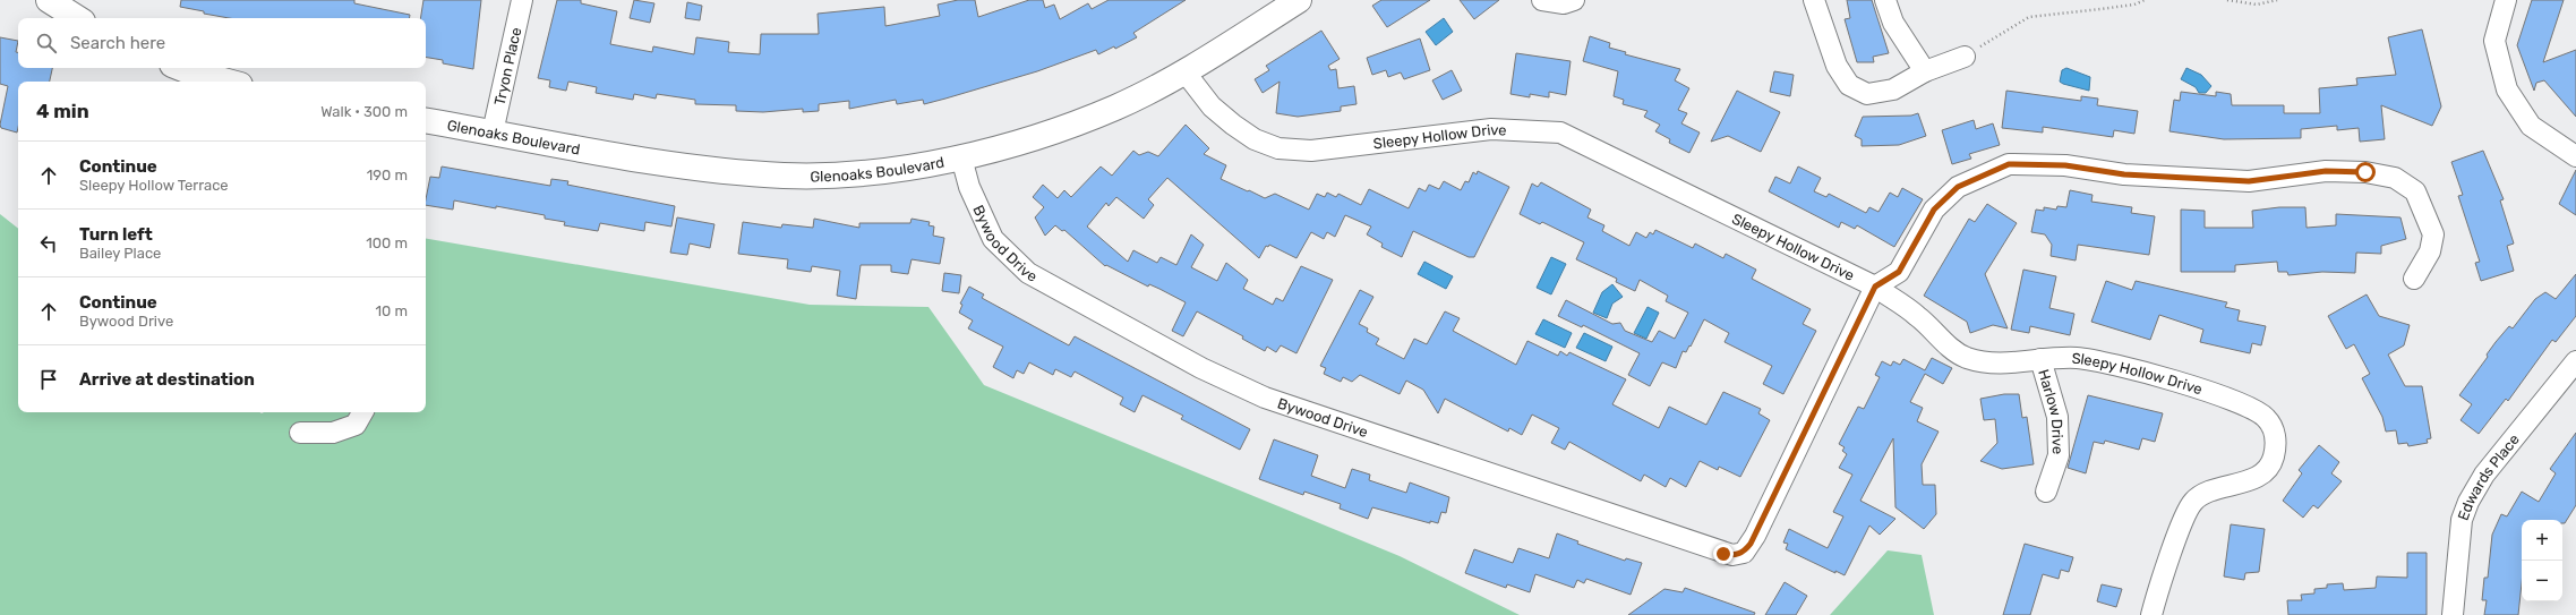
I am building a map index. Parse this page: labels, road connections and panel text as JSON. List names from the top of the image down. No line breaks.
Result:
{"streets":{"street":["Tryon Place","Glenoaks Boulevard","Sleepy Hollow Drive","Bywood Drive","Harlow Drive","Edwards Place"]},"crossings":[["Tryon Place","Glenoaks Boulevard"],["Glenoaks Boulevard","Sleepy Hollow Drive"],["Glenoaks Boulevard","Bywood Drive"],["Sleepy Hollow Drive","Bywood Drive"],["Sleepy Hollow Drive","Harlow Drive"]],"page":{"search":"Search here","heading":["4 min","Walk · 300 m"],"list":[["Continue","Sleepy Hollow Terrace","190 m"],["Turn left","Bailey Place","100 m"],["Continue","Bywood Drive","10 m"],"Arrive at destination"],"map_buttons":["+","−"]}}
